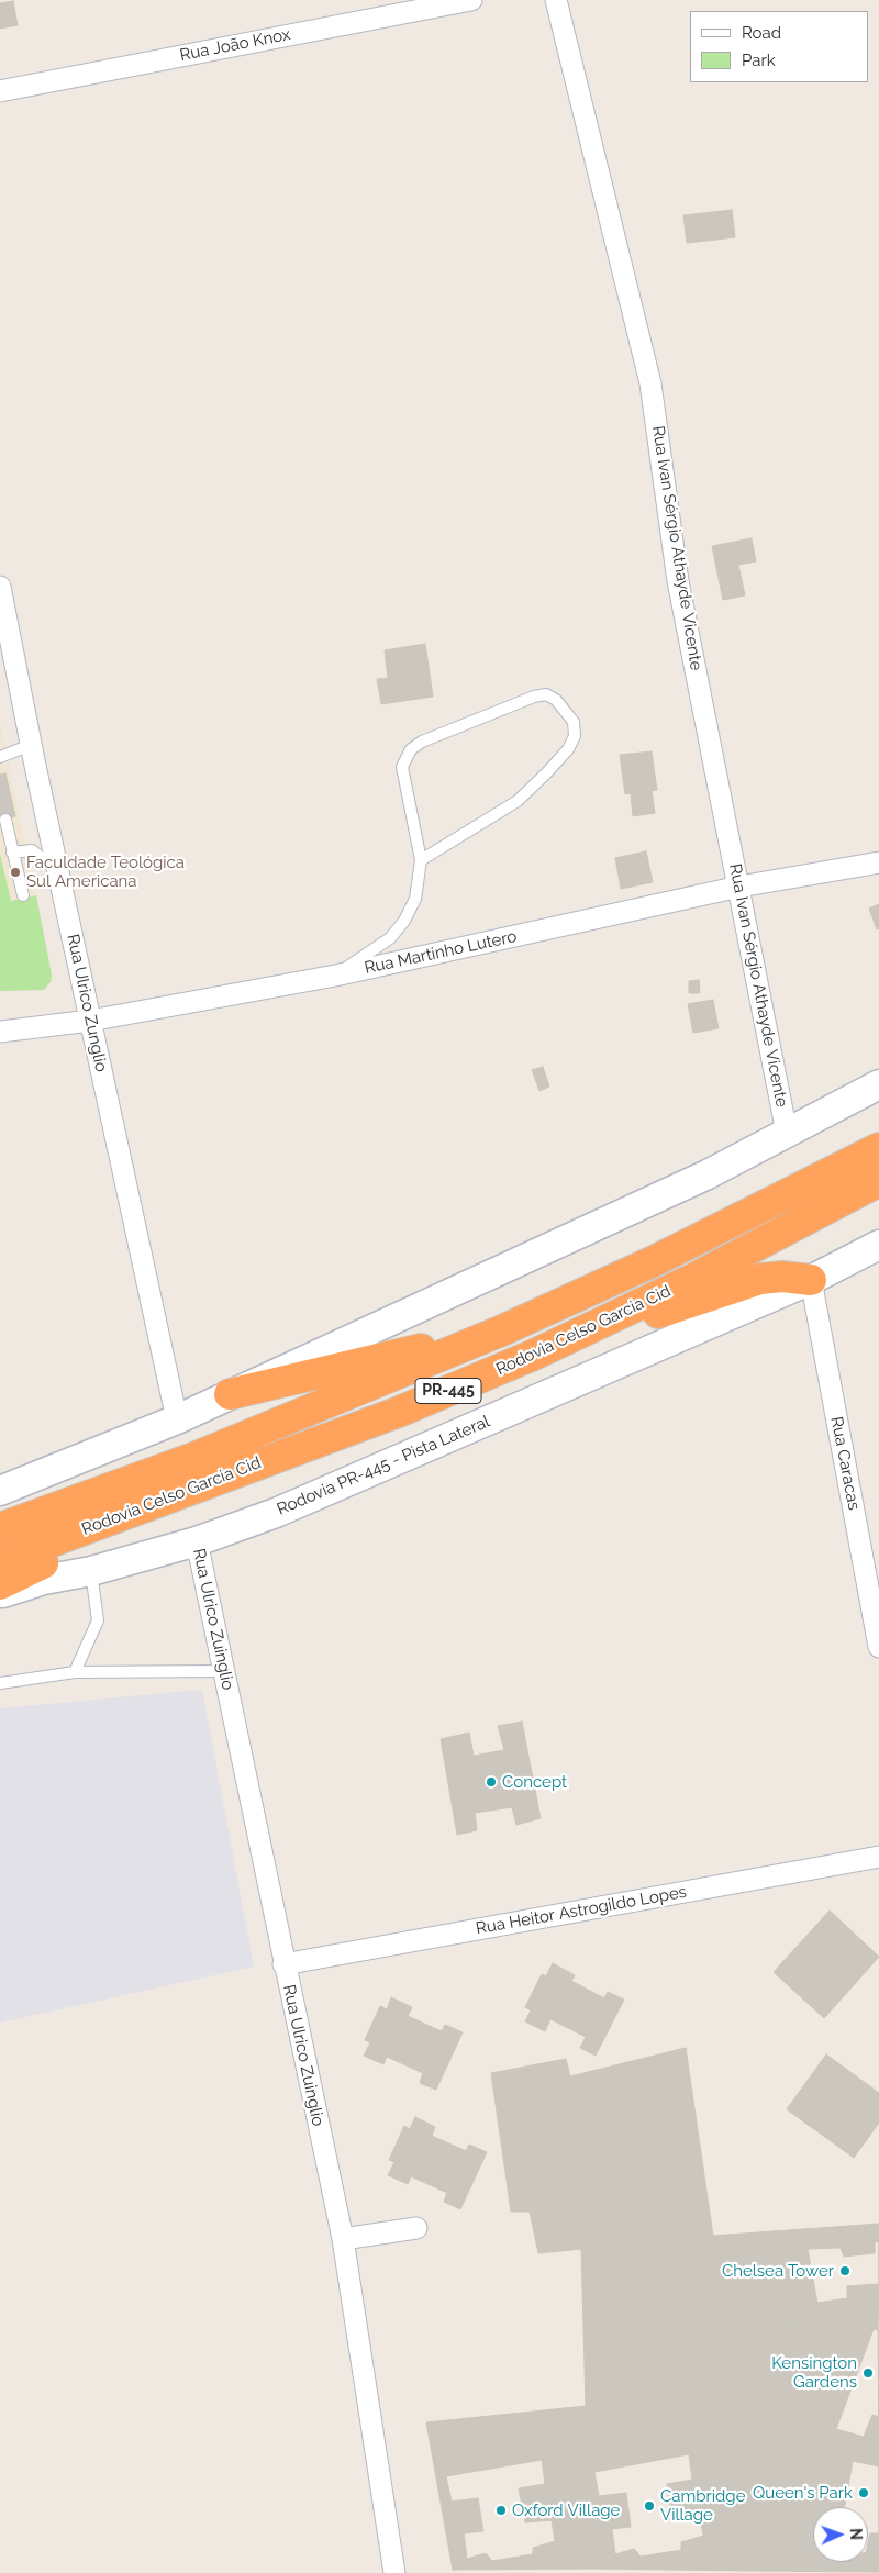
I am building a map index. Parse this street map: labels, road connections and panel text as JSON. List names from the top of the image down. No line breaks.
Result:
{"streets":{"highway":["Rodovia Celso Garcia Cid","PR-445"],"street":["Rua João Knox","Rua Ivan Sérgio Athayde Vicente","Rua Martinho Lutero","Rua Ulrico Zunglio","Rua Caracas","Rodovia PR-445 - Pista Lateral","Rua Ulrico Zuinglio","Rua Heitor Astrogildo Lopes"]},"crossings":[["Rua Ivan Sérgio Athayde Vicente","Rua Martinho Lutero"],["Rua Martinho Lutero","Rua Ulrico Zunglio"],["Rua Caracas","Rodovia PR-445 - Pista Lateral"],["Rodovia PR-445 - Pista Lateral","Rua Ulrico Zuinglio"],["Rua Ulrico Zuinglio","Rua Heitor Astrogildo Lopes"]],"places":["Faculdade Teológica Sul Americana","Concept","Chelsea Tower","Kensington Gardens","Queen's Park","Cambridge Village","Oxford Village"],"legend":["Road","Park"],"north":"right"}
